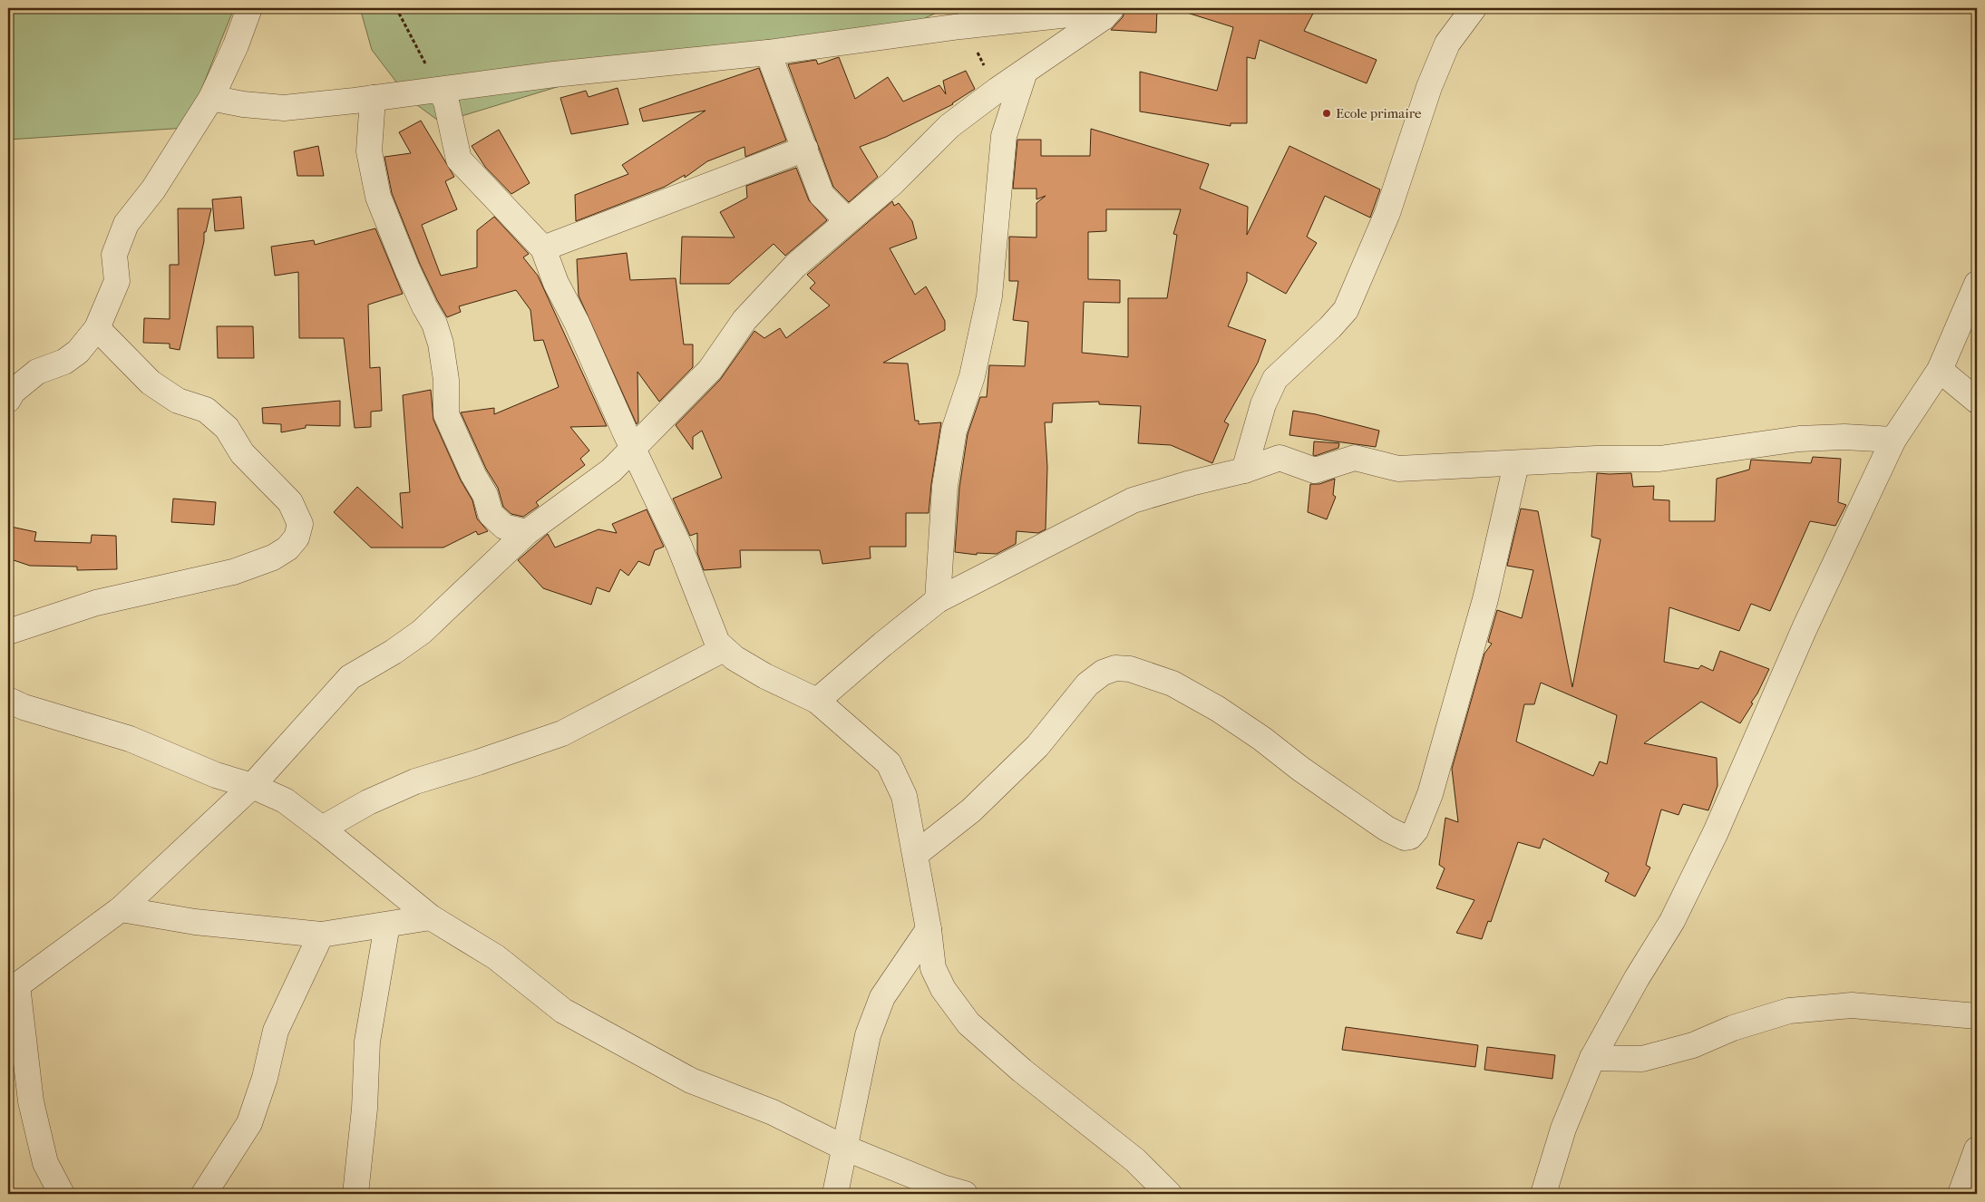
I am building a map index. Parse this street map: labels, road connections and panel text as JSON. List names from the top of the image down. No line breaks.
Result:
{"places":["Ecole primaire"]}
